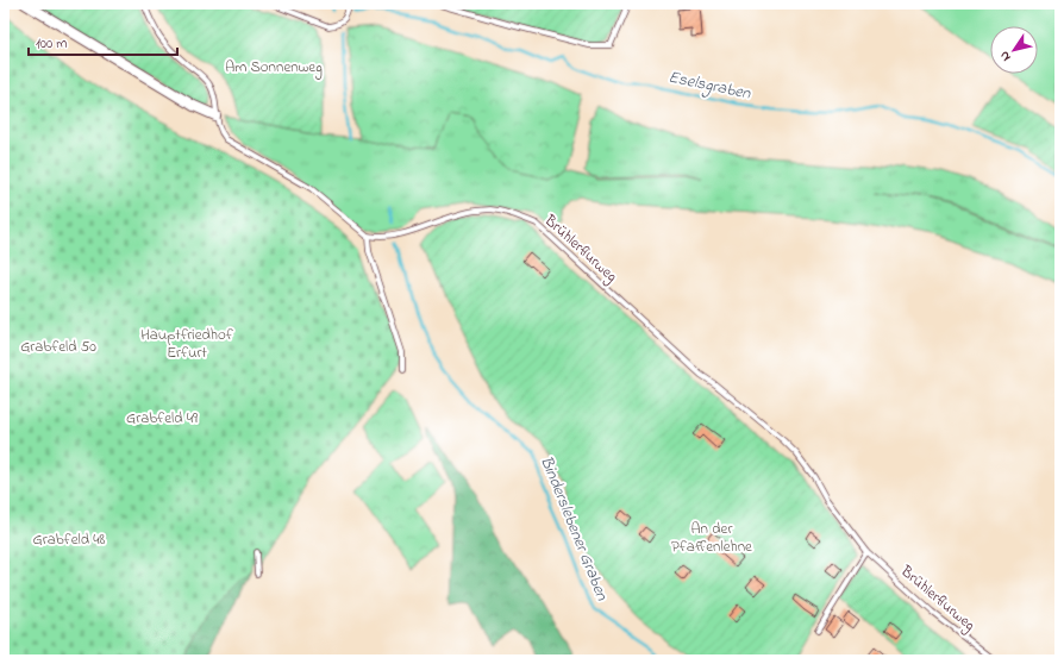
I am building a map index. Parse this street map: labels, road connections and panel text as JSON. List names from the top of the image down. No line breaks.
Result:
{"streets":{"lane":["Brühlerflurweg"]},"water":["Eselsgraben","Binderslebener Graben"],"parks":["Am Sonnenweg","Hauptfriedhof Erfurt","Grabfeld 50","Grabfeld 49","An der Pfaffenlehne","Grabfeld 48"],"scale_bar":"100 m","north":"bottom left"}
